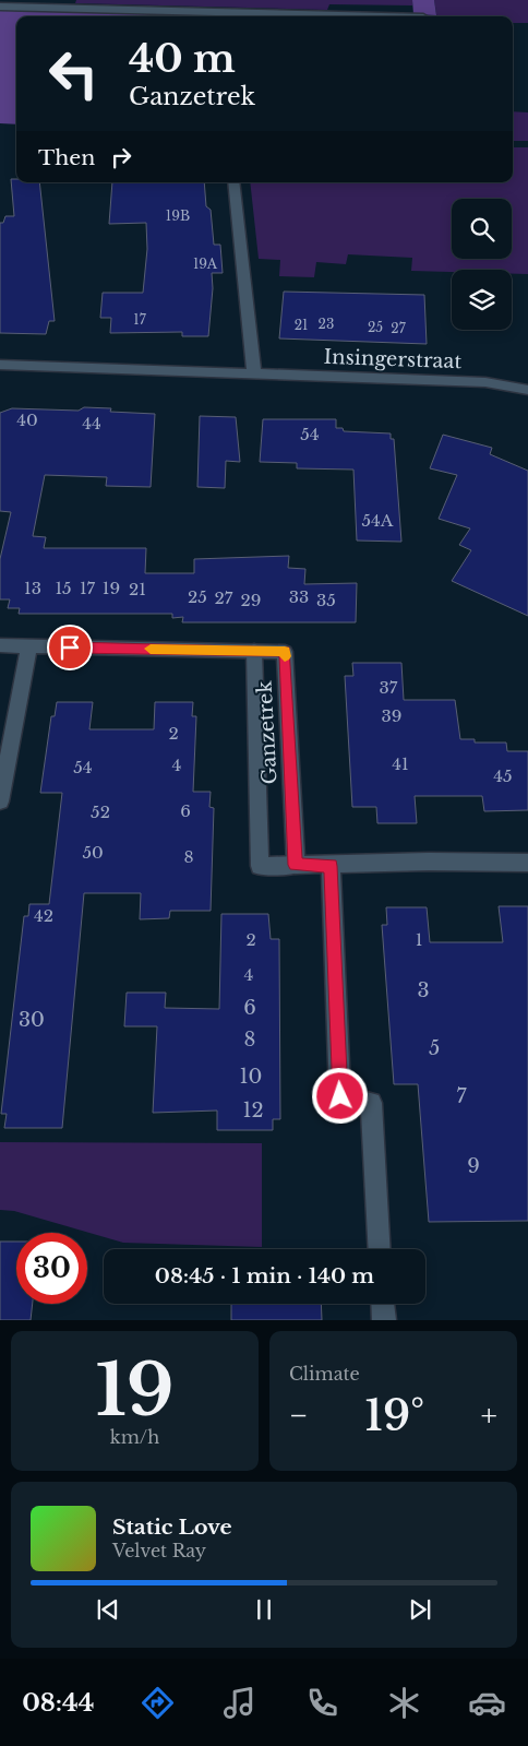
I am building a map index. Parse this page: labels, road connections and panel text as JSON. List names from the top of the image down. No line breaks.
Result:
{"streets":{"street":["Insingerstraat","Ganzetrek"]},"house_numbers":["19B","19A","17","23","21","25","27","40","44","54","54A","13","15","17","19","21","25","33","27","29","35","37","39","2","41","4","54","45","6","52","50","8","42","2","1","4","3","6","30","8","5","10","7","12","9"],"page":{"turn":["40 m","Ganzetrek"],"then":"Then","limit":"30","trip":"08:45 · 1 min · 140 m","tile":[["19","km/h"],"Climate"],"heat":["−","19°","+"],"song":["Static Love","Velvet Ray"],"tabs":"08:44"}}
